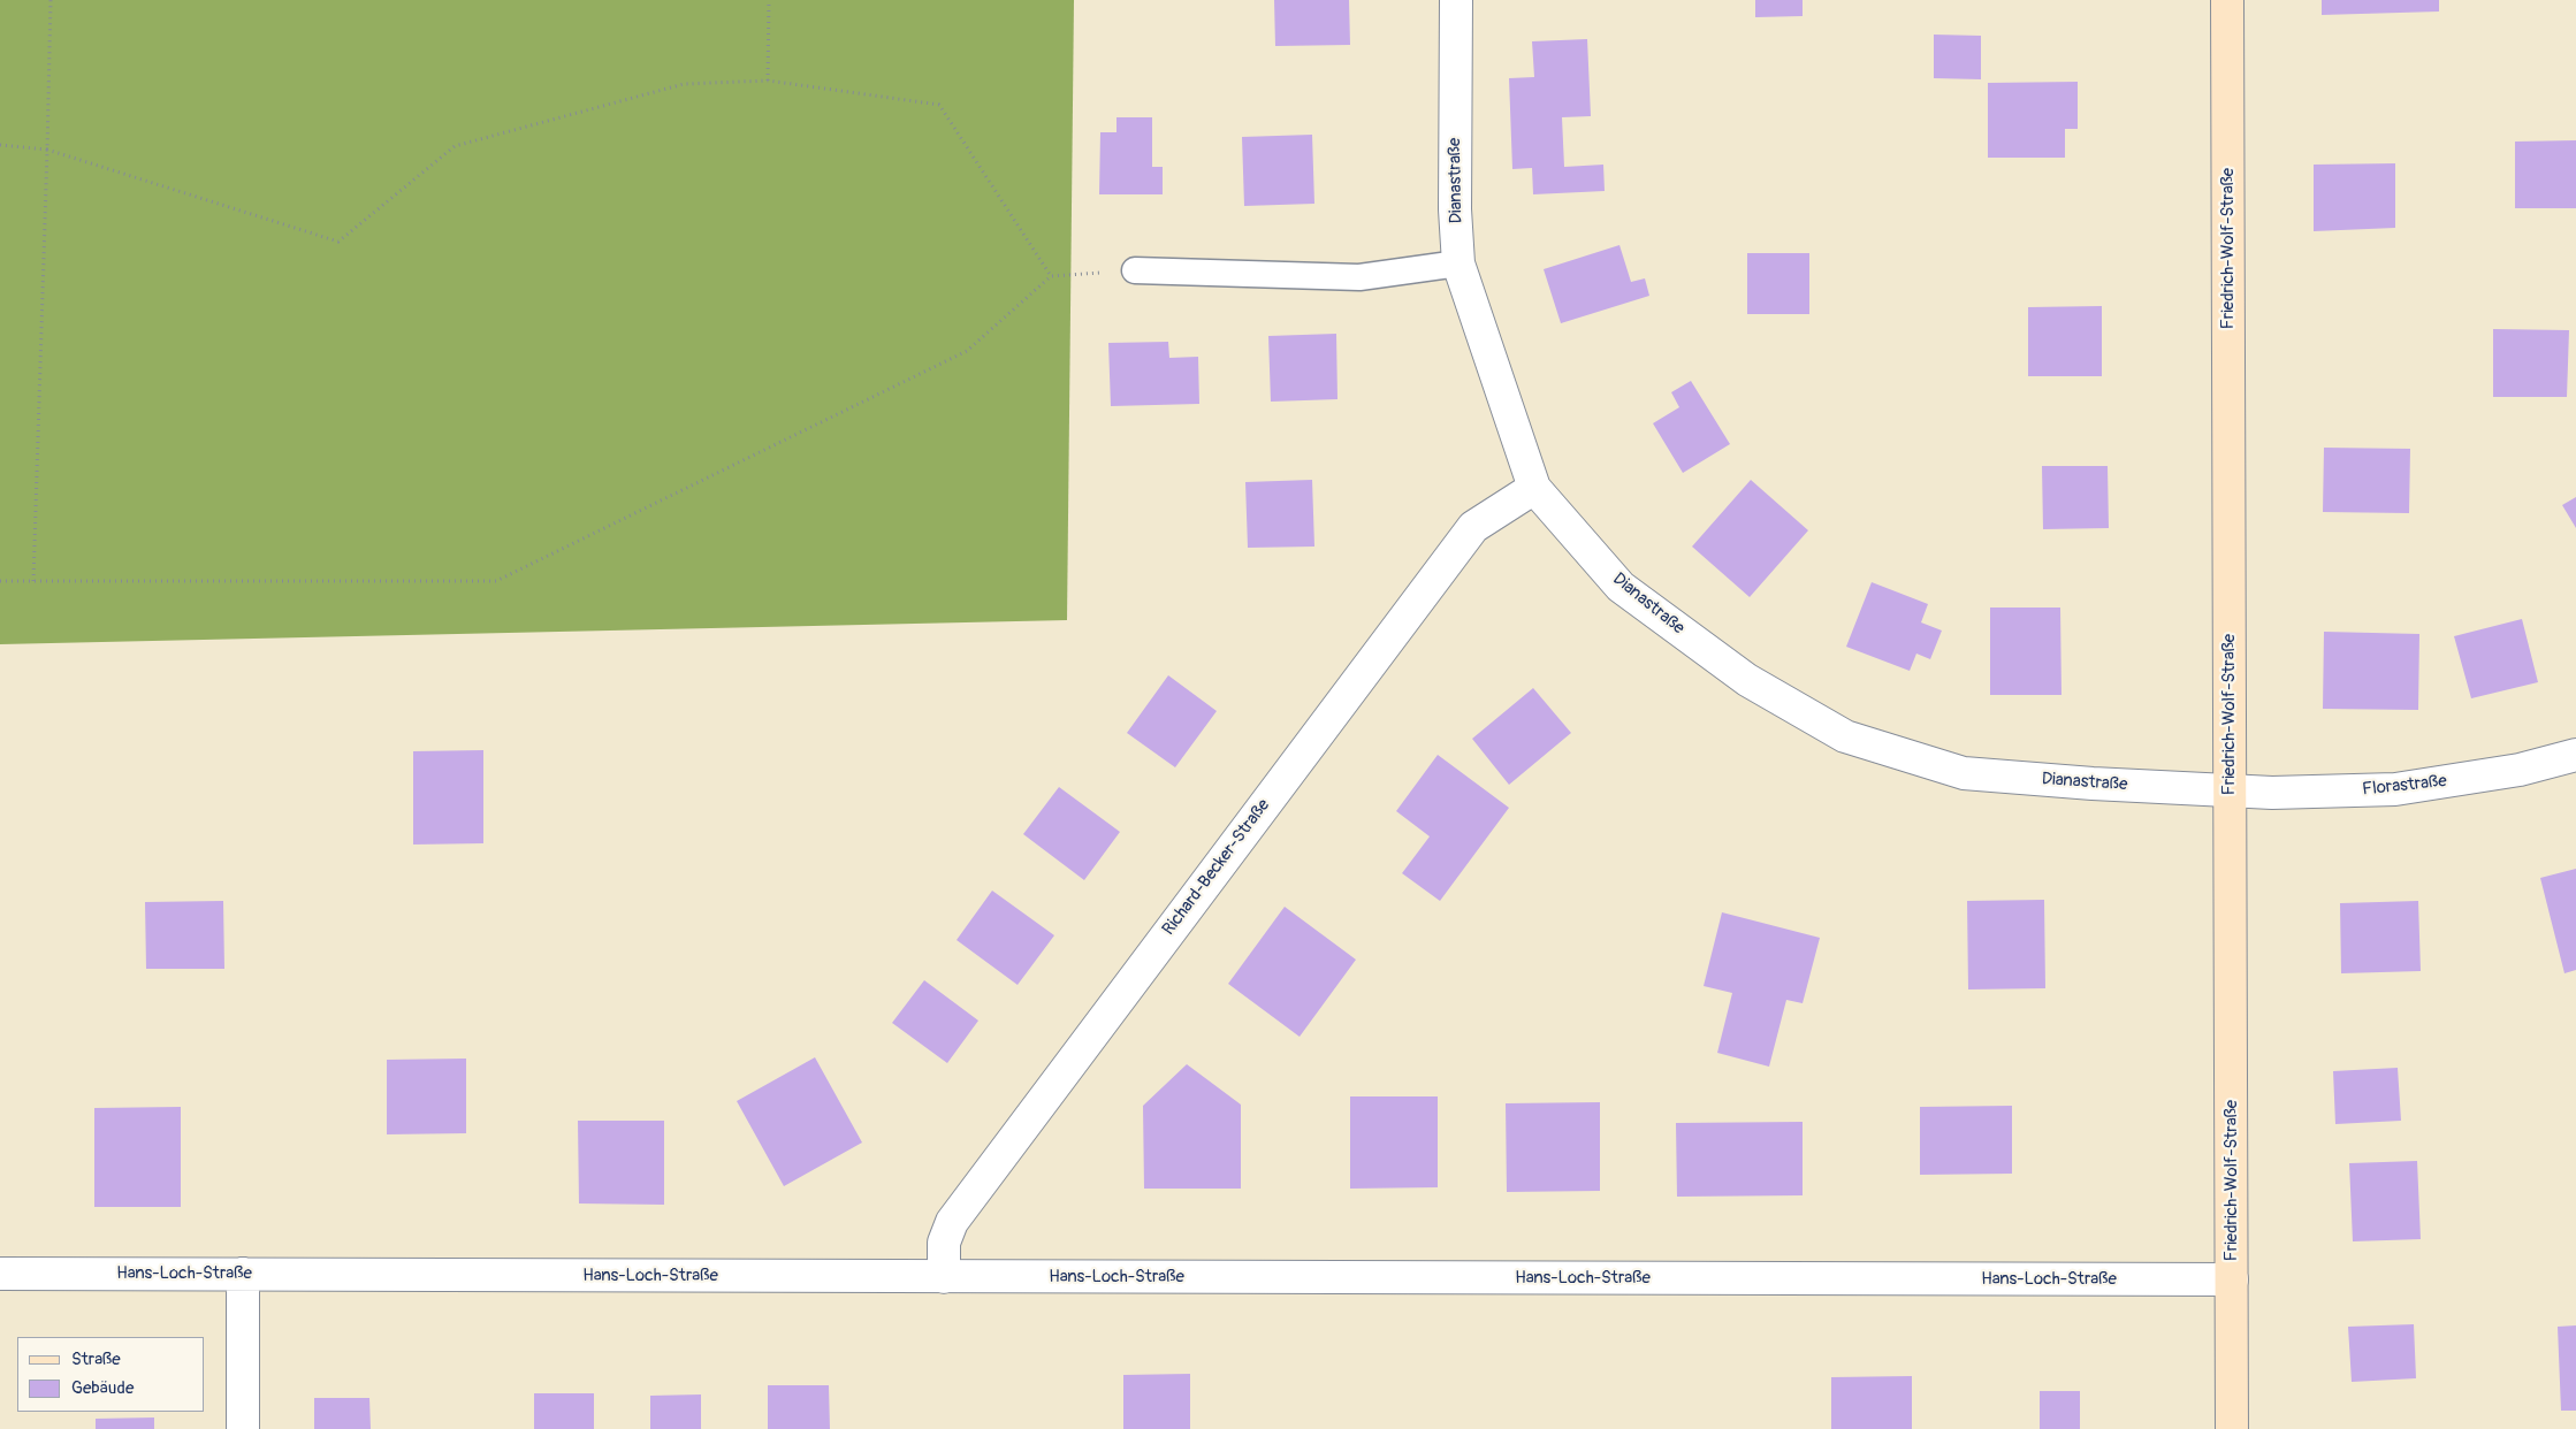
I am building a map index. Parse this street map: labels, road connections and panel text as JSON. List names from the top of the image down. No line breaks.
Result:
{"streets":{"street":["Dianastraße","Friedrich-Wolf-Straße","Florastraße","Richard-Becker-Straße","Hans-Loch-Straße"]},"crossings":[["Dianastraße","Friedrich-Wolf-Straße"],["Dianastraße","Florastraße"],["Dianastraße","Richard-Becker-Straße"],["Friedrich-Wolf-Straße","Florastraße"],["Friedrich-Wolf-Straße","Hans-Loch-Straße"],["Richard-Becker-Straße","Hans-Loch-Straße"]],"legend":["Straße","Gebäude"]}
